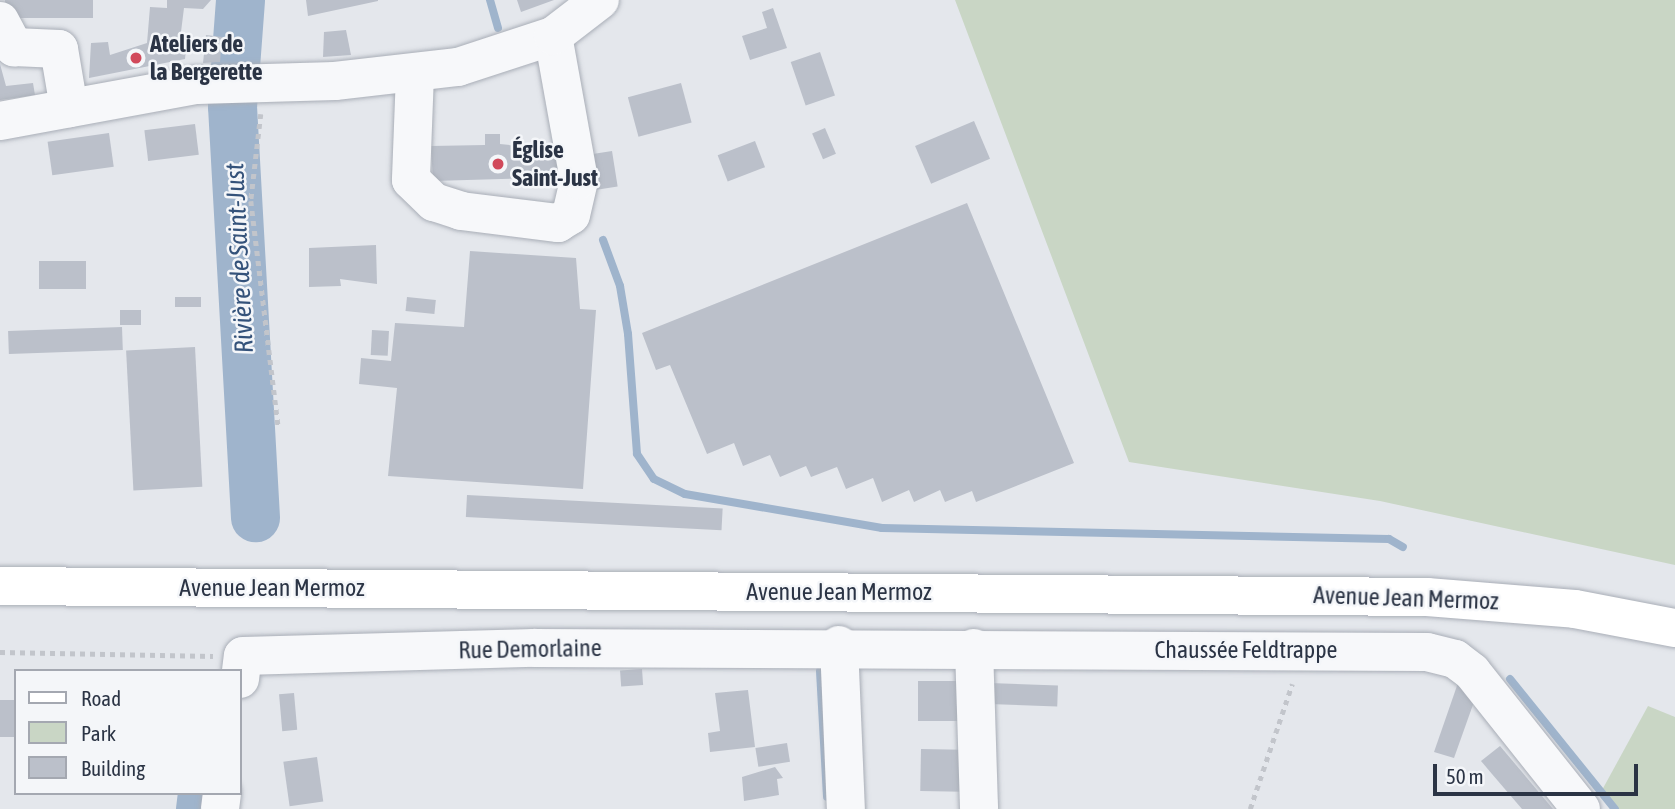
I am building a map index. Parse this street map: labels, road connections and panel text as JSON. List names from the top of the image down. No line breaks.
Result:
{"streets":{"main road":["Avenue Jean Mermoz"],"street":["Rue Demorlaine","Chaussée Feldtrappe"]},"crossings":[["Rue Demorlaine","Chaussée Feldtrappe"]],"water":["Rivière de Saint-Just"],"places":["Ateliers de la Bergerette","Église Saint-Just"],"legend":["Road","Park","Building"],"scale_bar":"50 m"}
